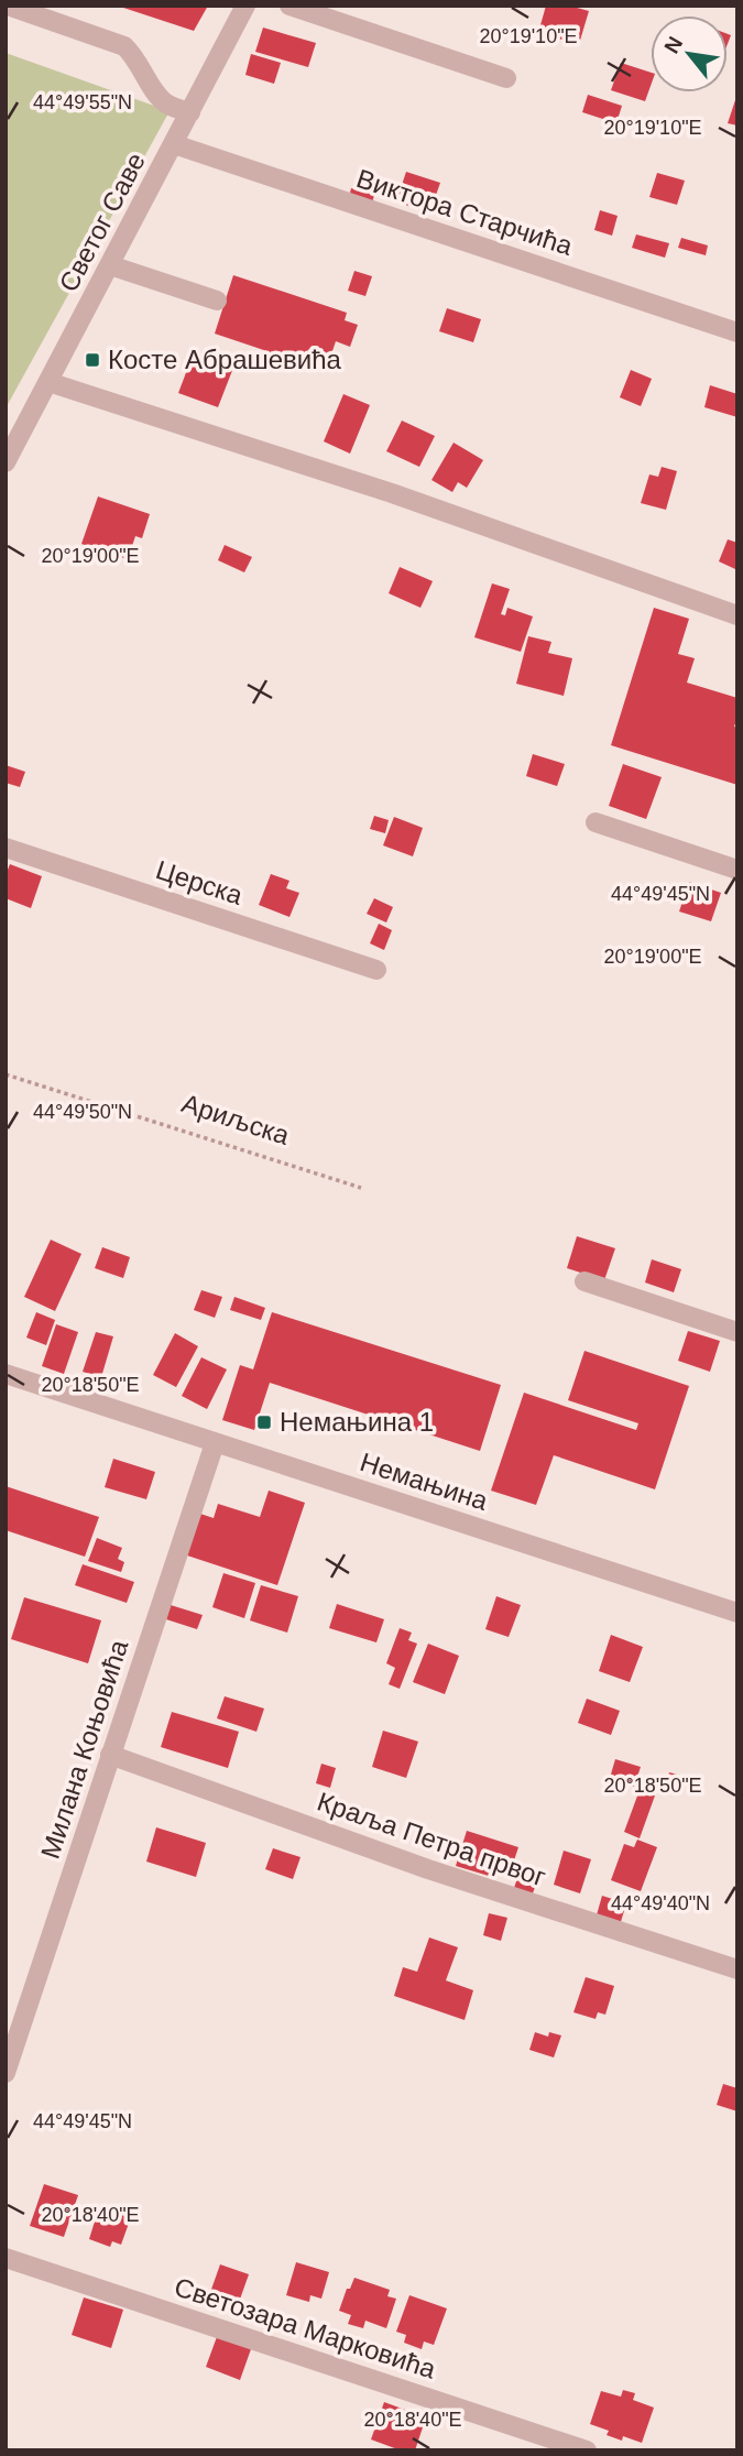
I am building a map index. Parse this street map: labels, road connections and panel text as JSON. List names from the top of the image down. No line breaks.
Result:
{"streets":{"street":["Виктора Старчића","Светог Саве","Церска","Немањина","Милана Коњовића","Краља Петра првог","Светозара Марковића"],"path":["Ариљска"]},"crossings":[["Виктора Старчића","Светог Саве"],["Немањина","Милана Коњовића"],["Милана Коњовића","Краља Петра првог"]],"places":{"transit":["Косте Абрашевића","Немањина 1"]},"north":"top left","coordinates":["20°19'10\"E","44°49'55\"N","20°19'00\"E","44°49'45\"N","44°49'50\"N","20°18'50\"E","44°49'40\"N","20°18'40\"E"]}
